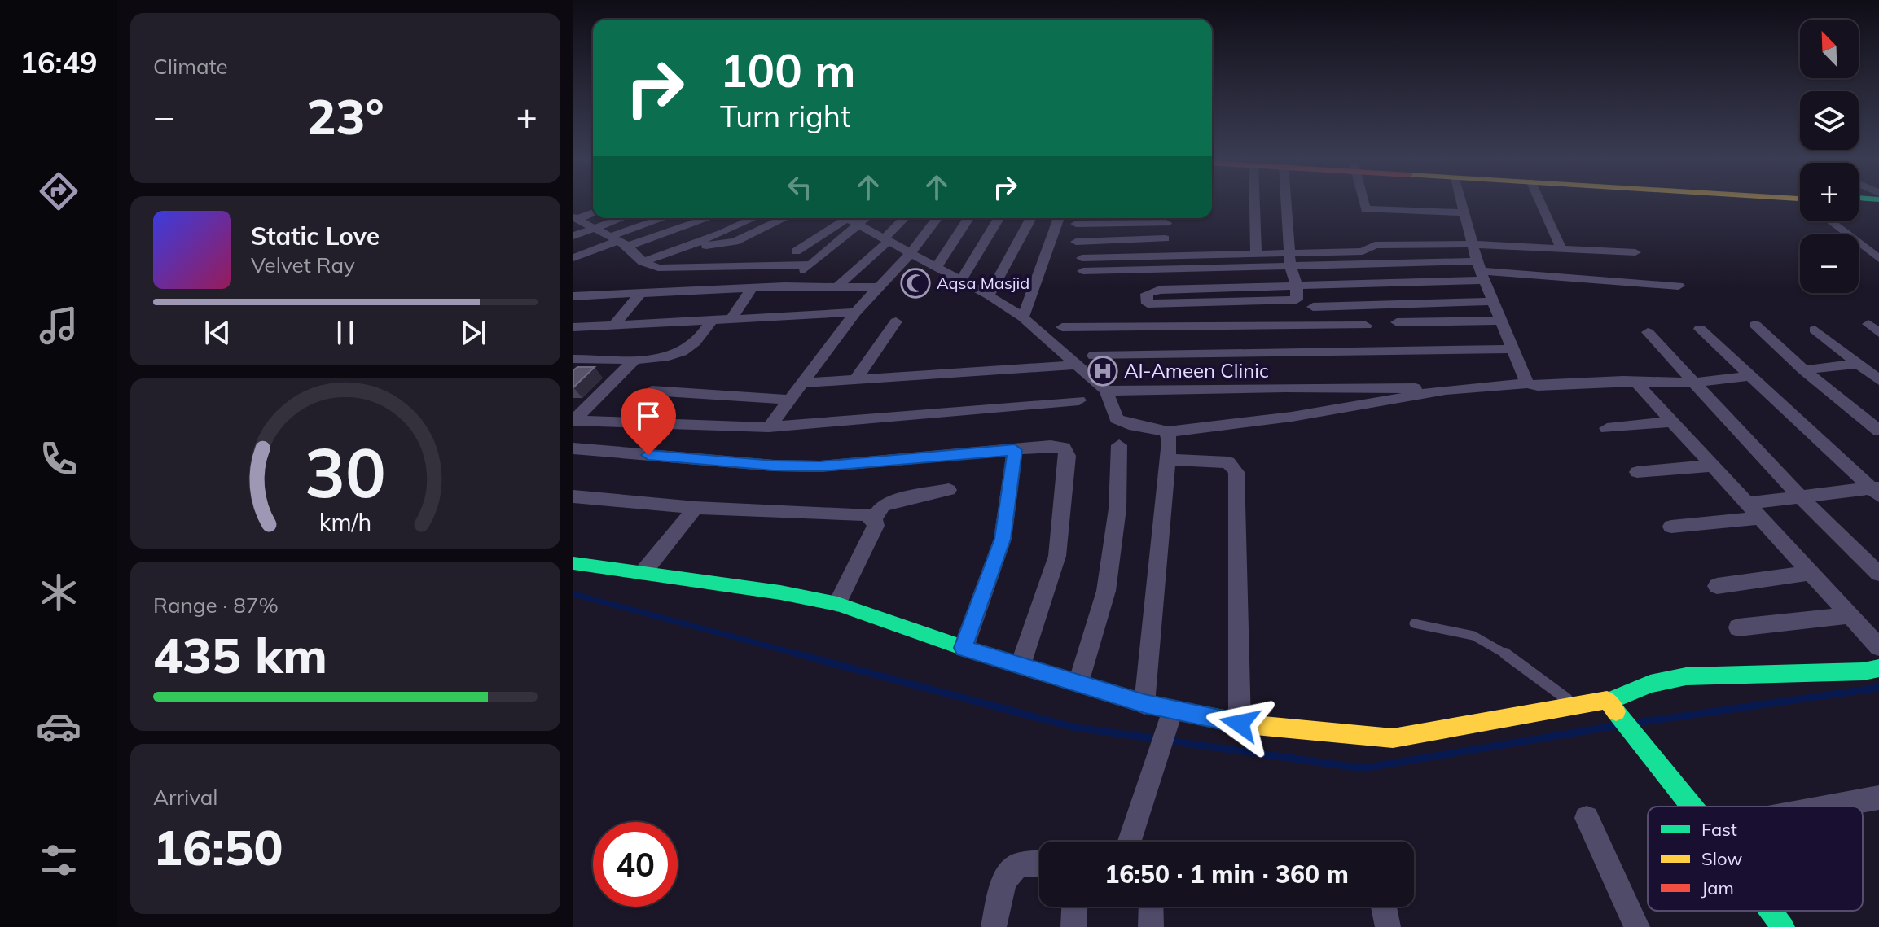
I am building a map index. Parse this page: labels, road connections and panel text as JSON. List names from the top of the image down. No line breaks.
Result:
{"places":{"mosque":["Aqsa Masjid"],"hospital":["Al-Ameen Clinic"]},"legend":["Fast","Slow","Jam"],"north":"top left","page":{"tabs":"16:49","tile":["Climate",["Range · 87%","435 km"],["Arrival","16:50"]],"map_buttons":["+","−"],"turn":["100 m","Turn right"],"heat":["−","23°","+"],"song":["Static Love","Velvet Ray"],"limit":"40","trip":"16:50 · 1 min · 360 m","gauge":["30","km/h"]}}
